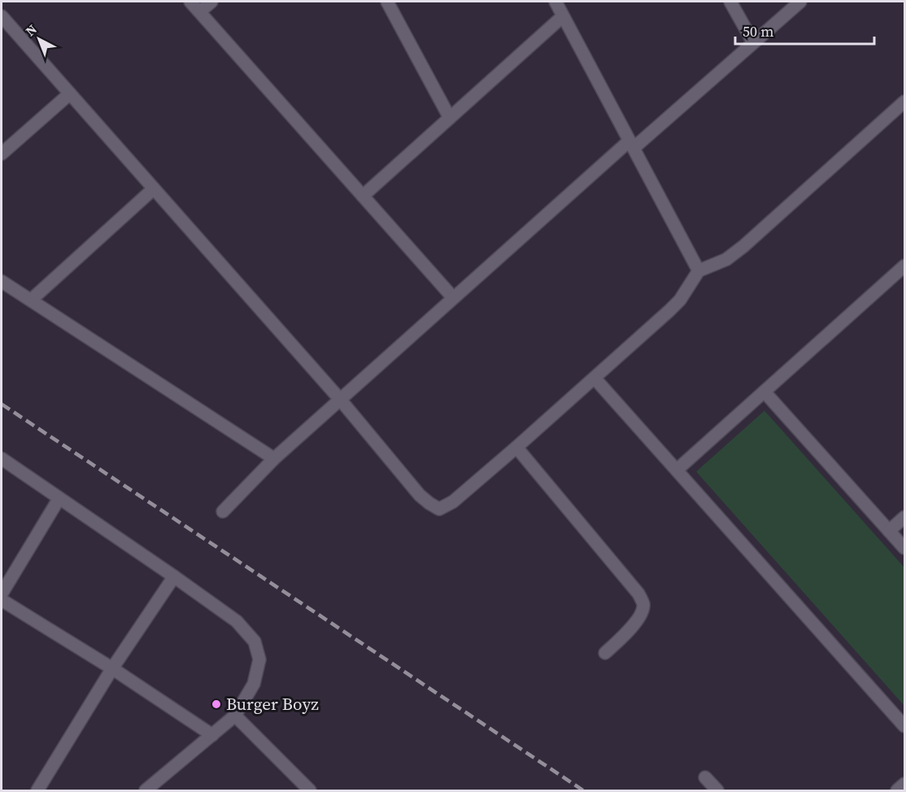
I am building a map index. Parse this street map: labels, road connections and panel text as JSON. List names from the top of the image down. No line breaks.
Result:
{"places":["Burger Boyz"],"scale_bar":"50 m","north":"top left"}
